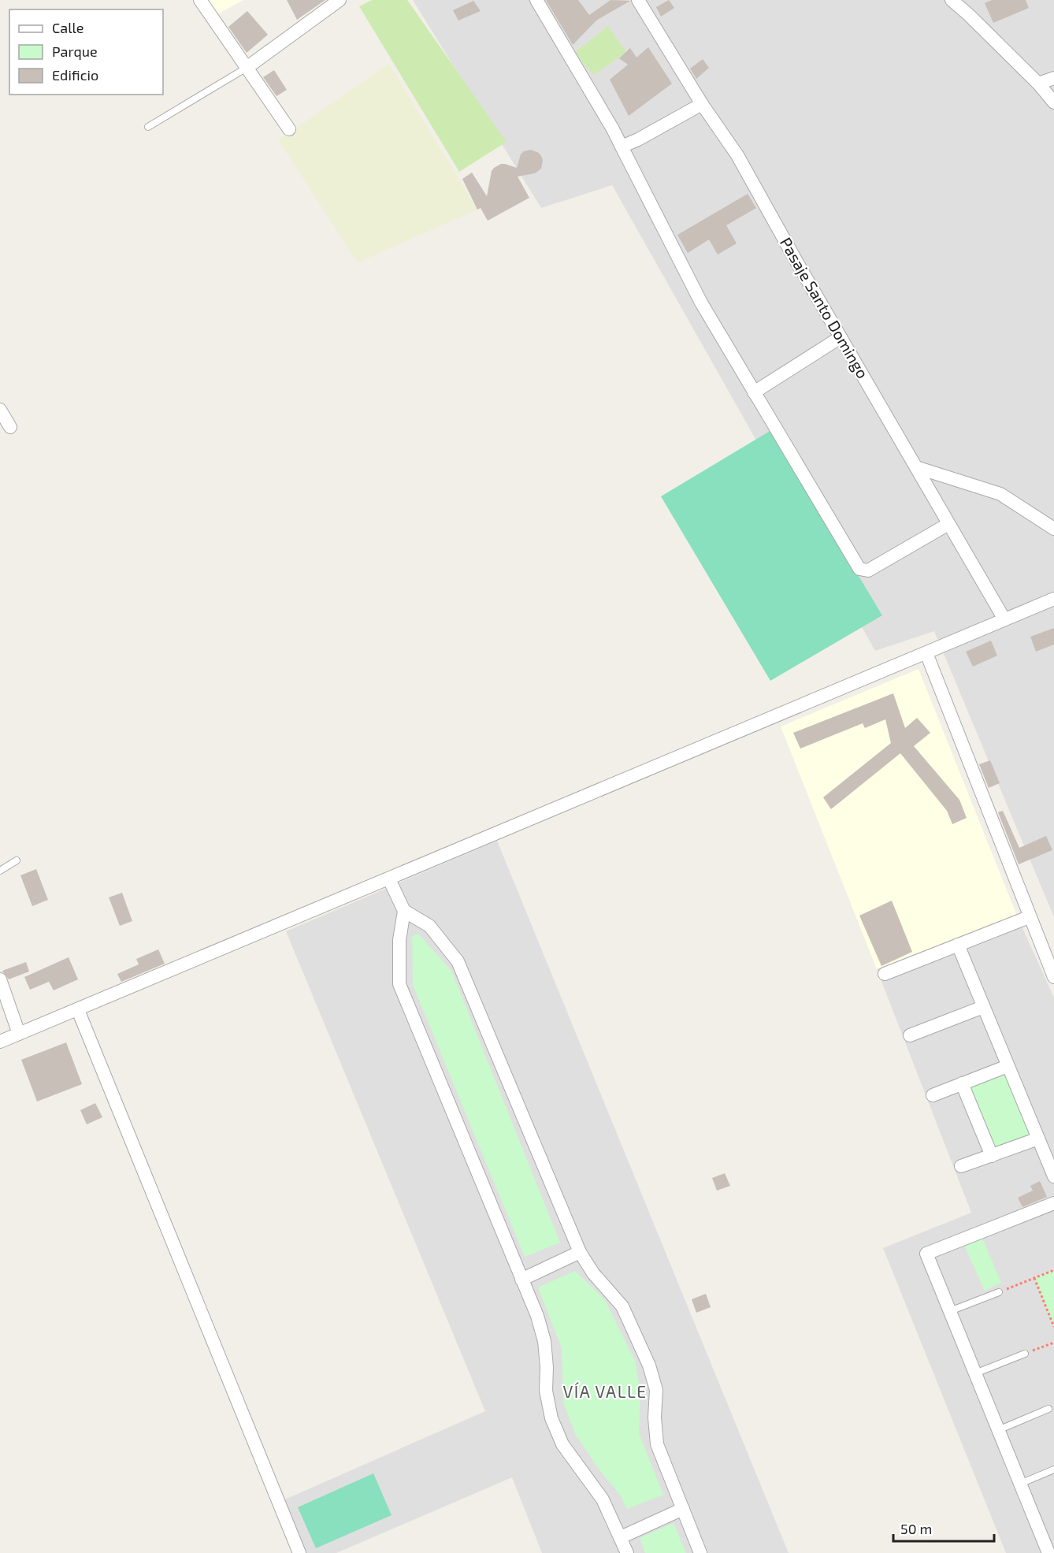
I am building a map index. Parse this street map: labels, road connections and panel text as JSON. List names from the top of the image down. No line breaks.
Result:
{"streets":{"street":["Pasaje Santo Domingo"]},"districts":["VÍA VALLE"],"legend":["Calle","Parque","Edificio"],"scale_bar":"50 m"}
